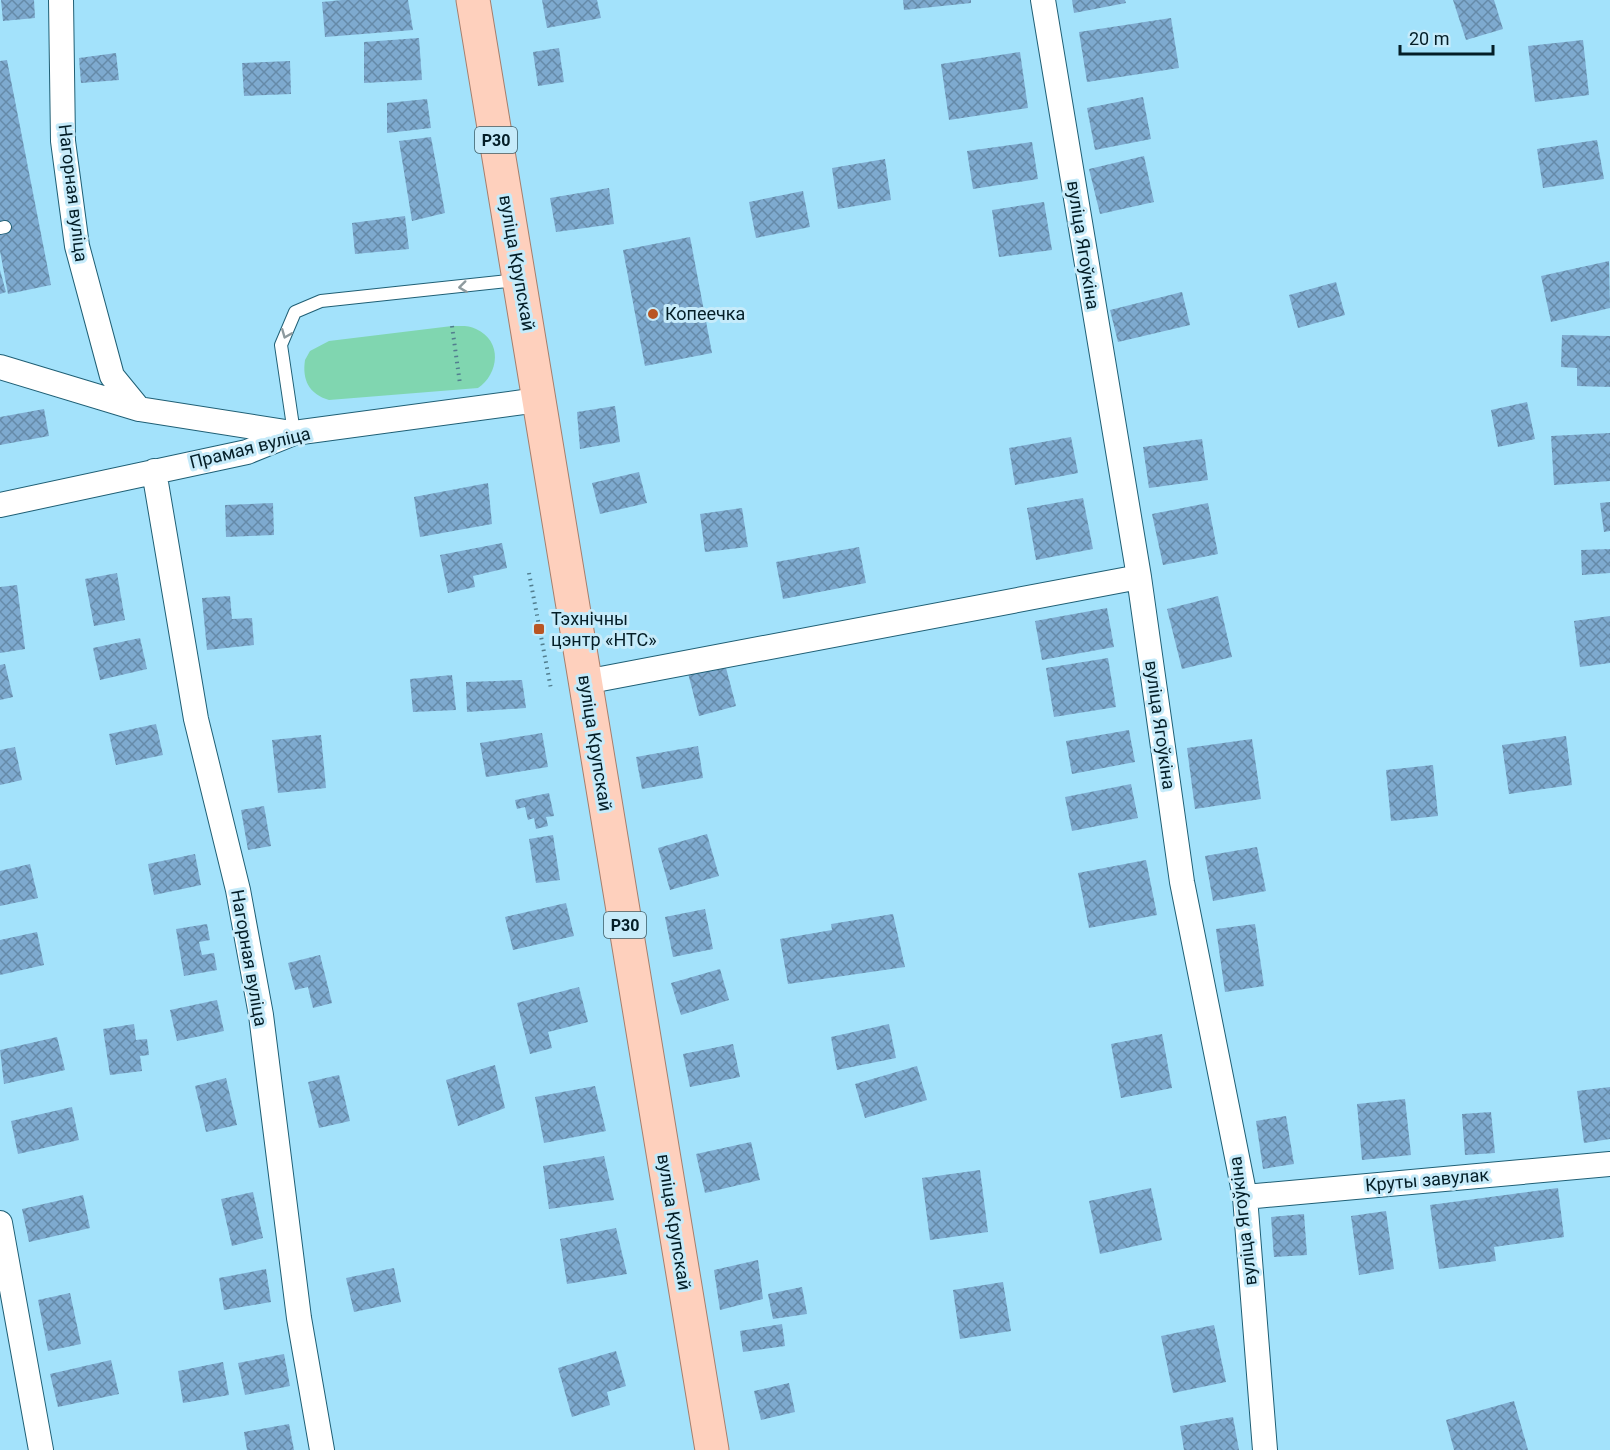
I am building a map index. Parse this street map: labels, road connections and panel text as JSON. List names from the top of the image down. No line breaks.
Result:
{"streets":{"main road":["Р30","вуліца Крупскай"],"street":["Нагорная вуліца","вуліца Ягоўкіна","Прамая вуліца","Круты завулак"]},"crossings":[["Нагорная вуліца","Прамая вуліца"],["вуліца Ягоўкіна","Круты завулак"],["вуліца Крупскай","Прамая вуліца"]],"places":{"other":["Копеечка"],"transit":["Тэхнічны цэнтр «НТС»"]},"scale_bar":"20 m"}
